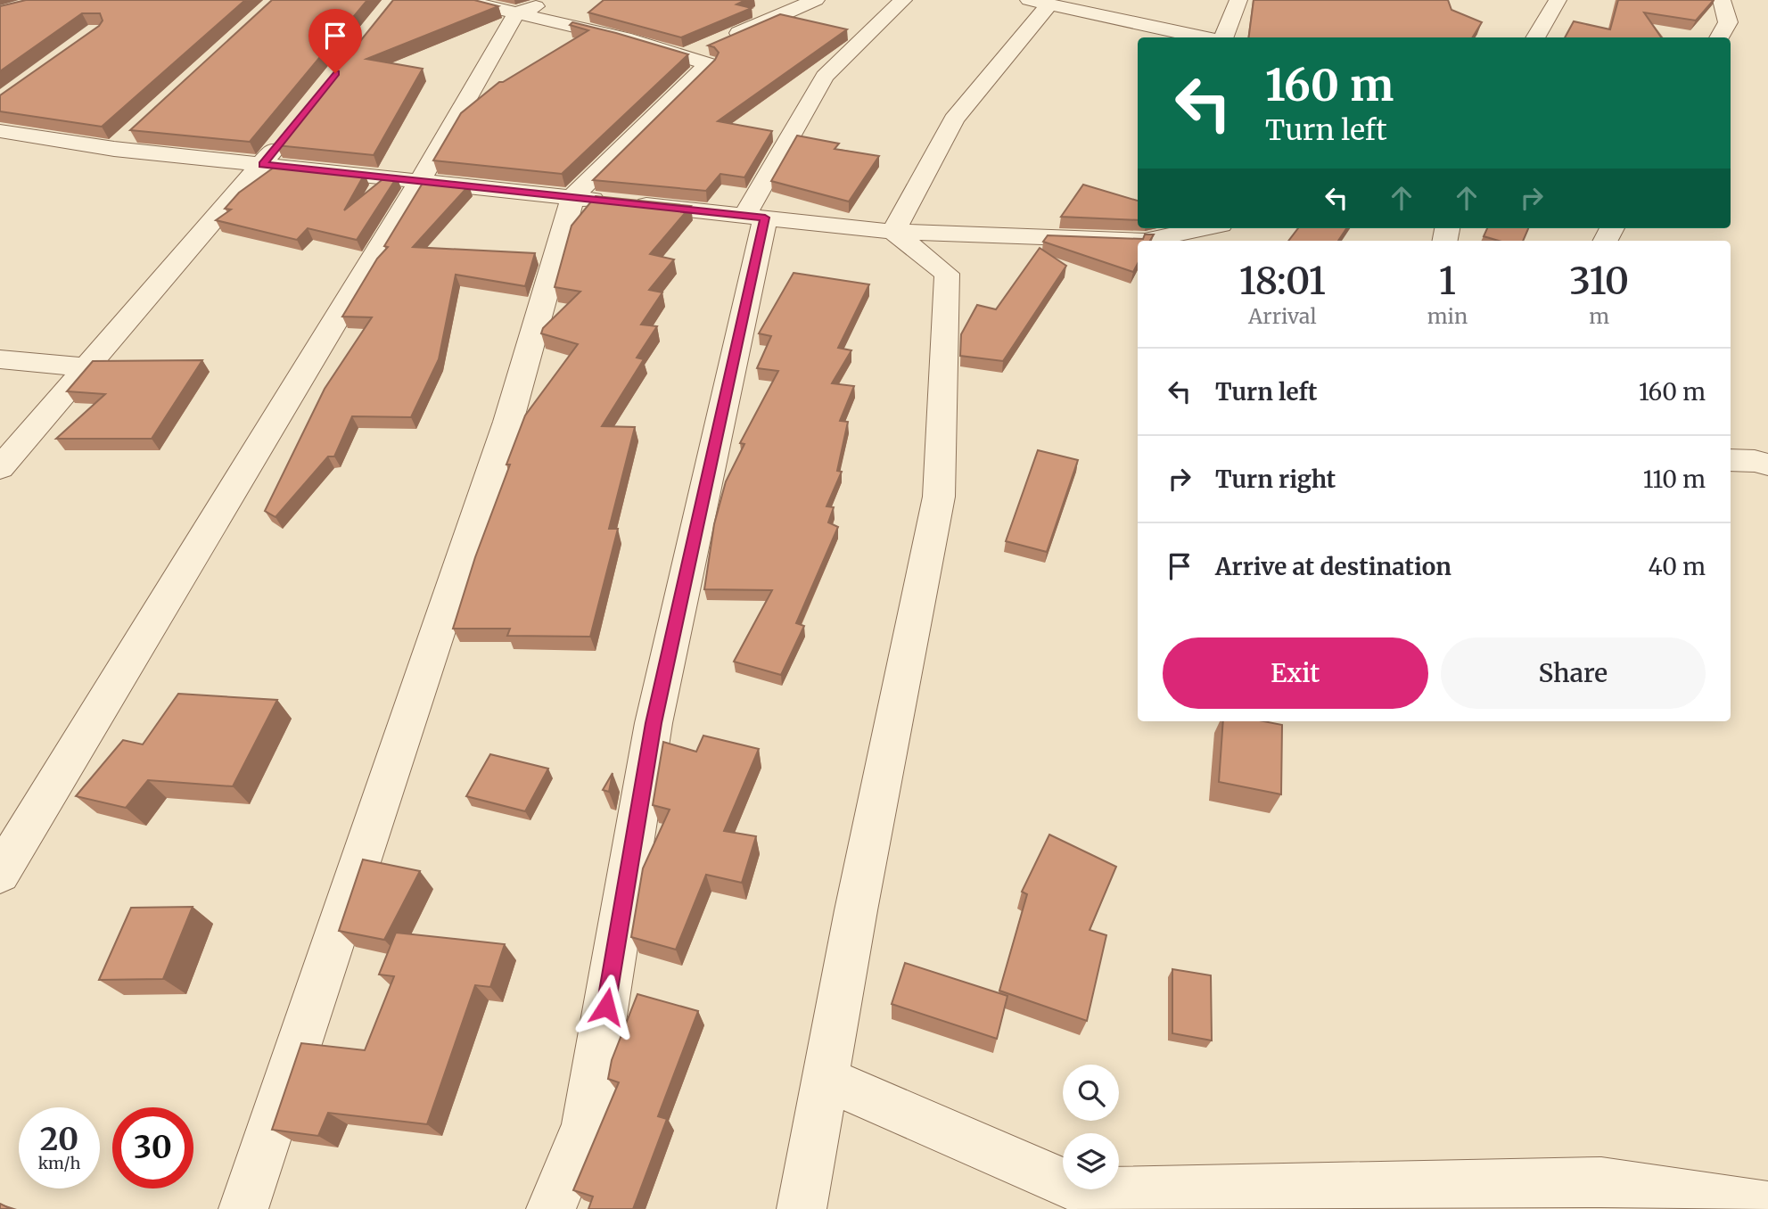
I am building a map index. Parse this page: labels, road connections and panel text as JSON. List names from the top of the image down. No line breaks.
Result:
{"page":{"turn":["160 m","Turn left"],"eta":["18:01","Arrival","1","min","310","m"],"list":[{"name":"Turn left","value":"160 m"},{"name":"Turn right","value":"110 m"},{"name":"Arrive at destination","value":"40 m"}],"buttons":["Exit","Share"],"speed":"20 km/h","limit":"30"}}
